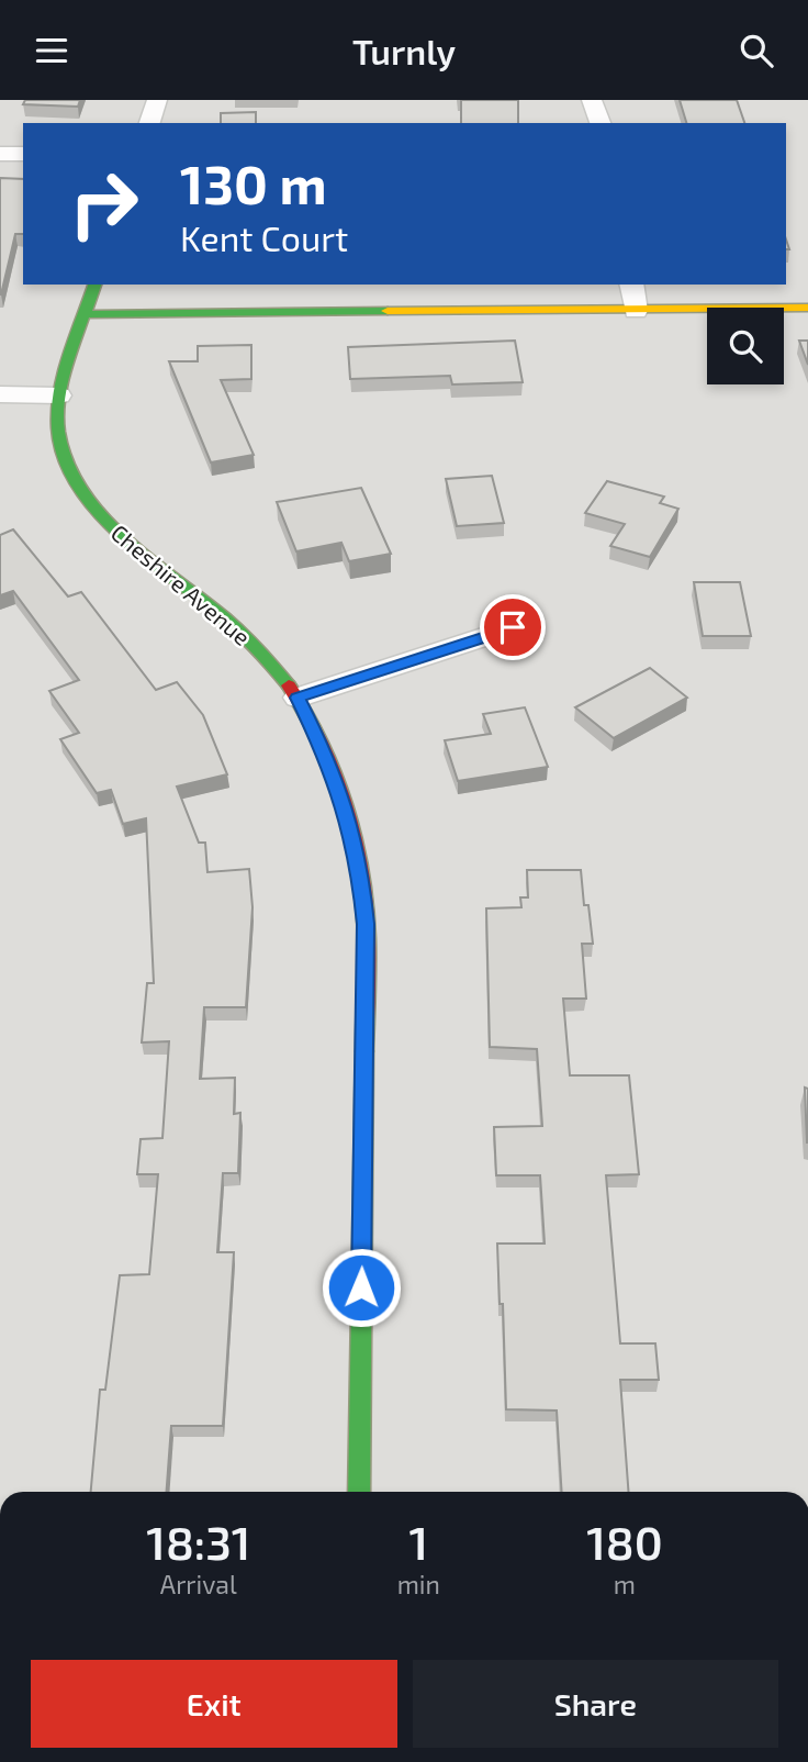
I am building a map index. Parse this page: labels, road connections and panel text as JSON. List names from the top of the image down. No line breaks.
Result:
{"streets":{"street":["Cheshire Avenue"]},"page":{"header":"Turnly","turn":["130 m","Kent Court"],"eta":["18:31","Arrival","1","min","180","m"],"buttons":["Exit","Share"]}}
